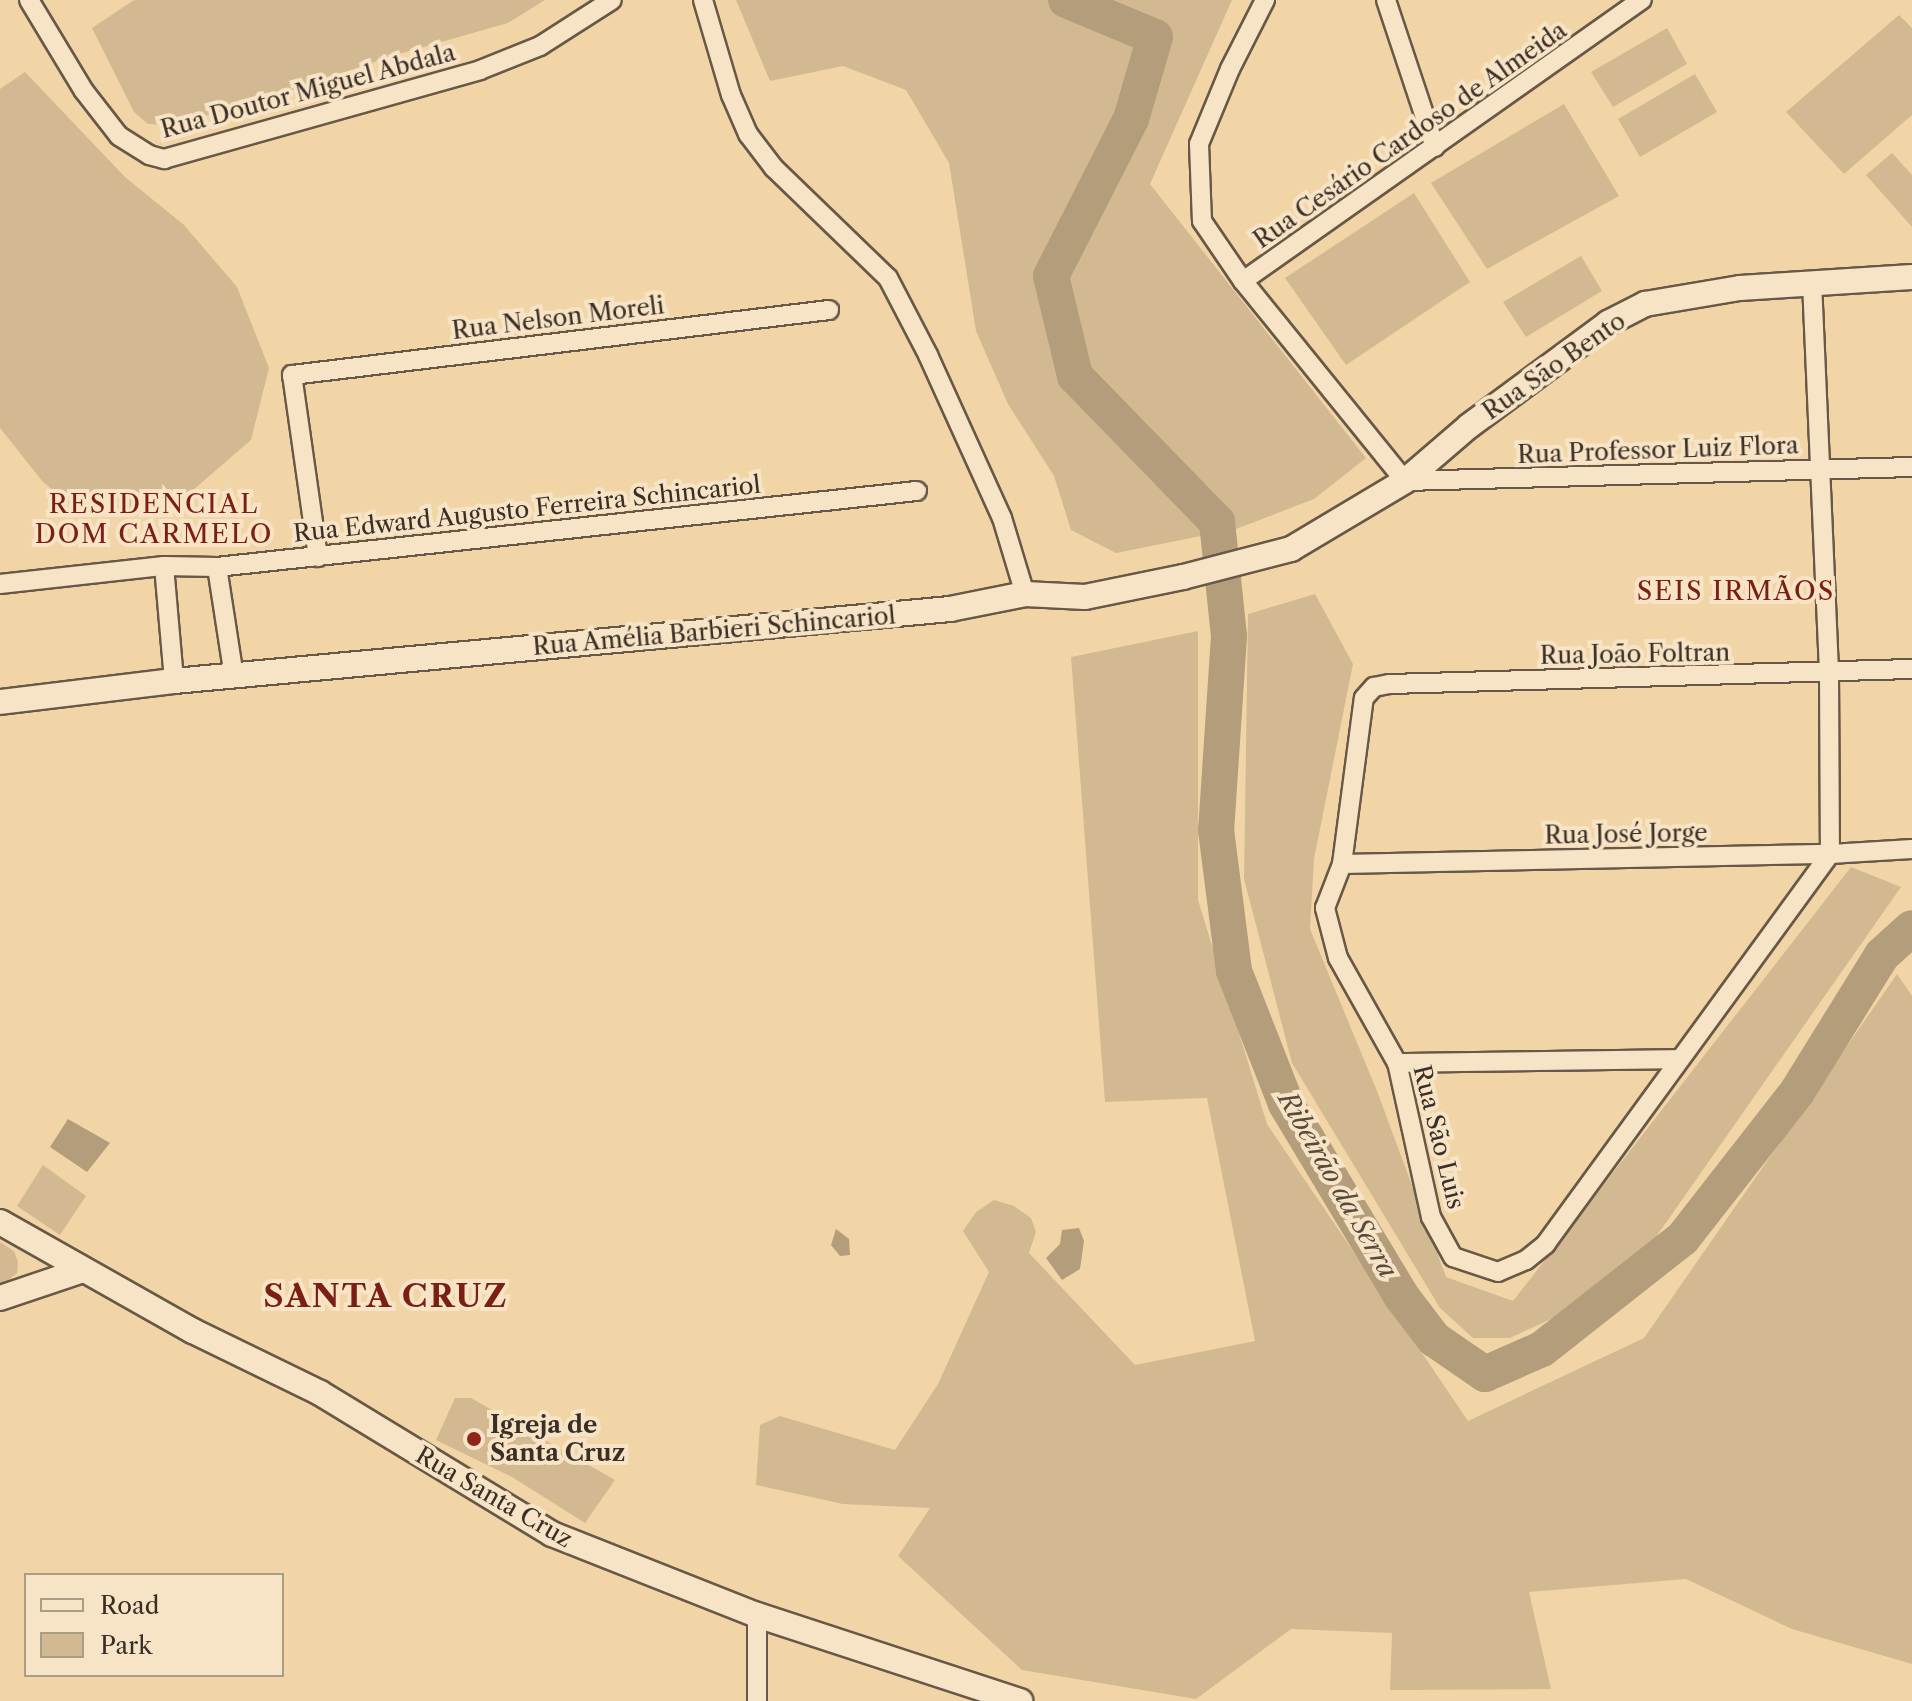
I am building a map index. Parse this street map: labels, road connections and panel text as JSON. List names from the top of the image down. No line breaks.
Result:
{"streets":{"street":["Rua Doutor Miguel Abdala","Rua Cesário Cardoso de Almeida","Rua Nelson Moreli","Rua São Bento","Rua Professor Luiz Flora","Rua Edward Augusto Ferreira Schincariol","Rua Amélia Barbieri Schincariol","Rua João Foltran","Rua José Jorge","Rua São Luis","Rua Santa Cruz"]},"crossings":[["Rua Nelson Moreli","Rua Edward Augusto Ferreira Schincariol"],["Rua São Bento","Rua Professor Luiz Flora"],["Rua São Bento","Rua Amélia Barbieri Schincariol"],["Rua Professor Luiz Flora","Rua Amélia Barbieri Schincariol"],["Rua João Foltran","Rua São Luis"],["Rua José Jorge","Rua São Luis"]],"districts":["RESIDENCIAL DOM CARMELO","SEIS IRMÃOS","SANTA CRUZ"],"water":["Ribeirão da Serra"],"places":["Igreja de Santa Cruz"],"legend":["Road","Park"]}
